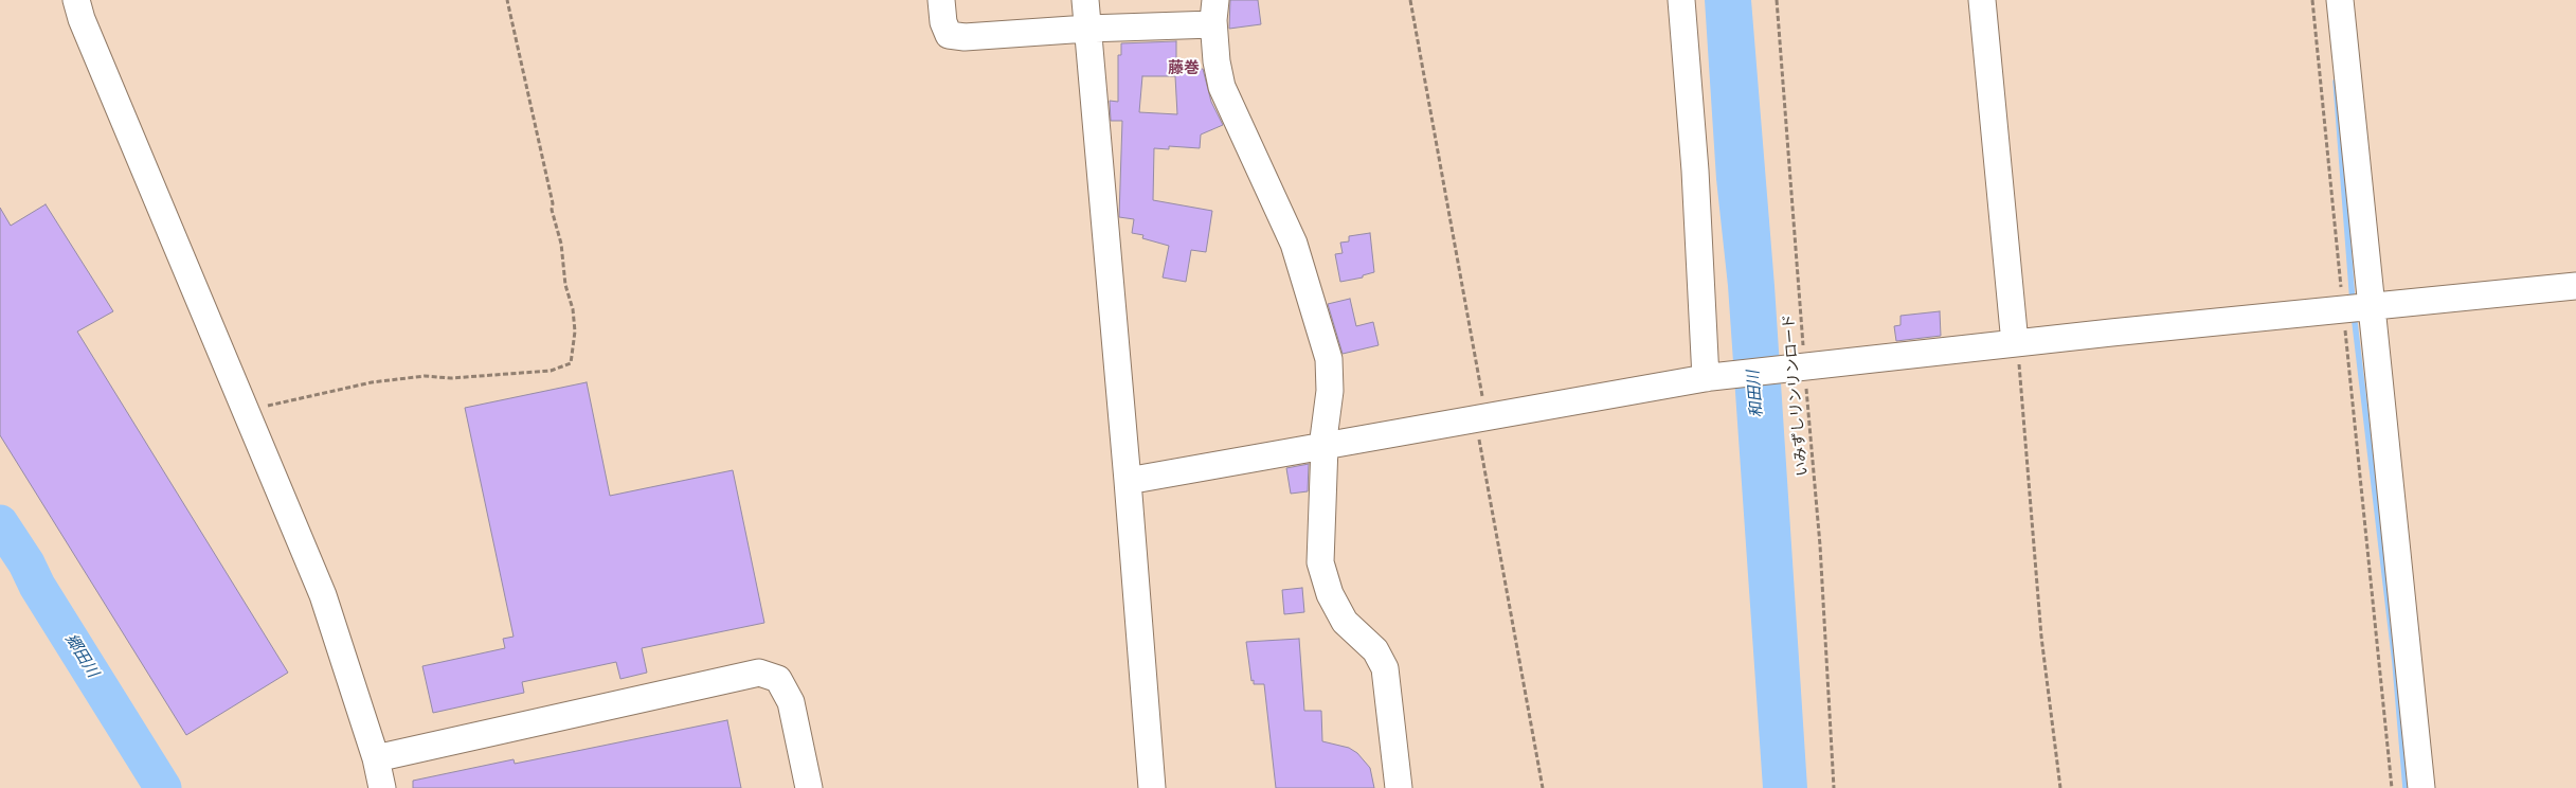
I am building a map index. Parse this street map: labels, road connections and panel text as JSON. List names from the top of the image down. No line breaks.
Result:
{"streets":{"path":["いみずしリンリンロード"]},"districts":["藤巻"],"water":["和田川","郷田川"]}
